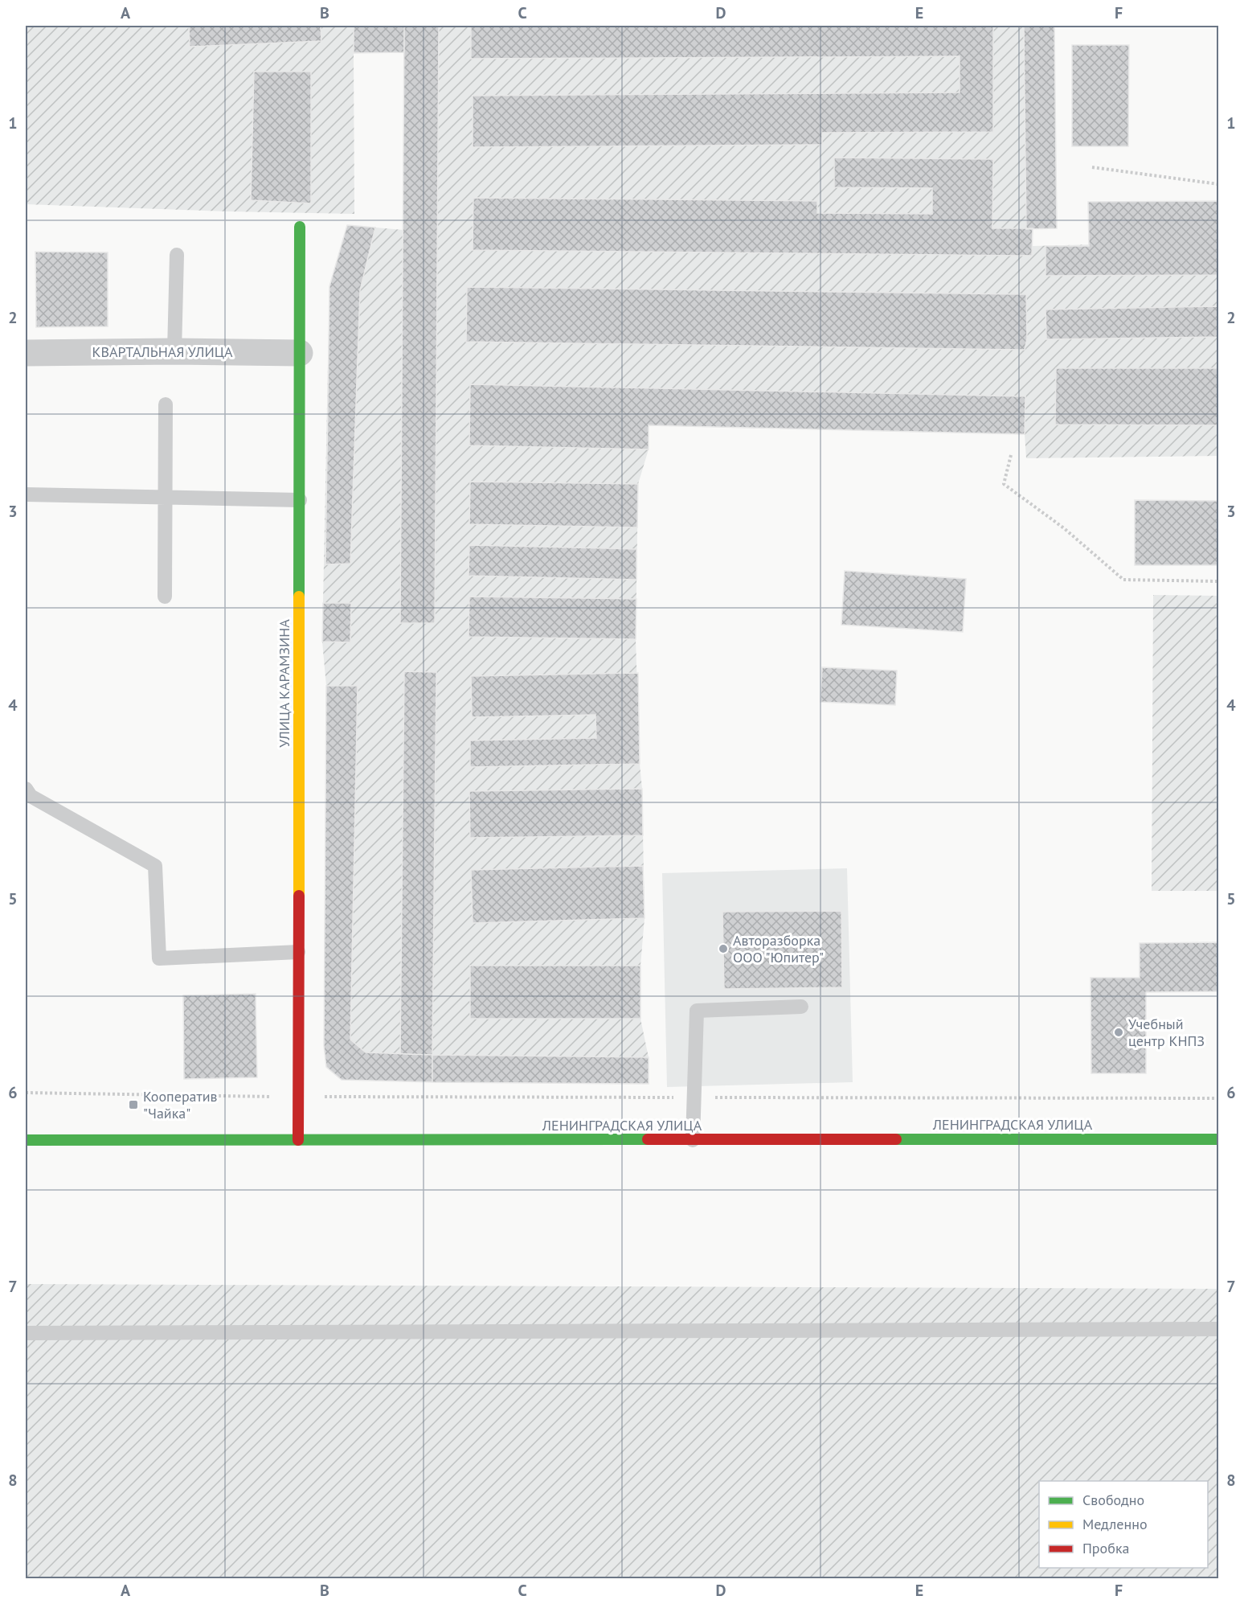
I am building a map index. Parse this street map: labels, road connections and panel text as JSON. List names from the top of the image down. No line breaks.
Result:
{"streets":{"main road":["УЛИЦА КАРАМЗИНА","ЛЕНИНГРАДСКАЯ УЛИЦА"],"street":["КВАРТАЛЬНАЯ УЛИЦА"]},"crossings":[["КВАРТАЛЬНАЯ УЛИЦА","УЛИЦА КАРАМЗИНА"],["УЛИЦА КАРАМЗИНА","ЛЕНИНГРАДСКАЯ УЛИЦА"]],"places":{"other":["Авторазборка ООО \"Юпитер\"","Учебный центр КНПЗ"],"transit":["Кооператив \"Чайка\""]},"legend":["Свободно","Медленно","Пробка"],"grid":{"columns":["A","B","C","D","E","F"],"rows":["1","2","3","4","5","6","7","8"]}}
